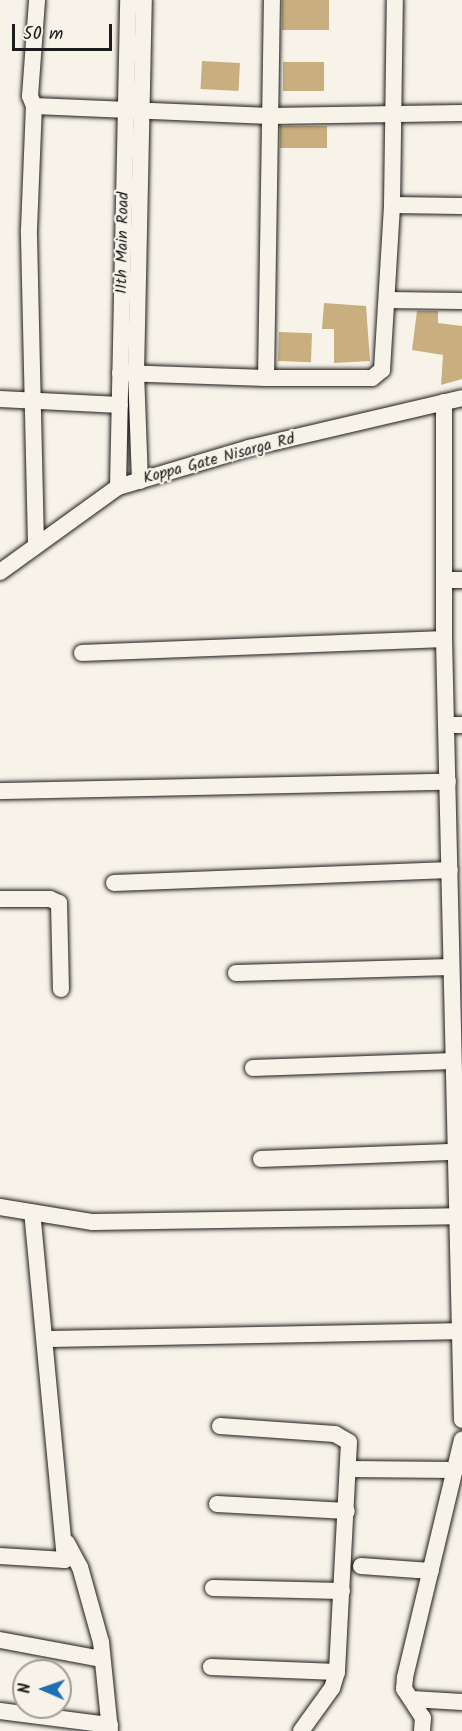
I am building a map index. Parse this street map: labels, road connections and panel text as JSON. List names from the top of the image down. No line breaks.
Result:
{"streets":{"street":["11th Main Road","Koppa Gate Nisarga Rd"]},"crossings":[["11th Main Road","Koppa Gate Nisarga Rd"]],"scale_bar":"50 m","north":"left"}
